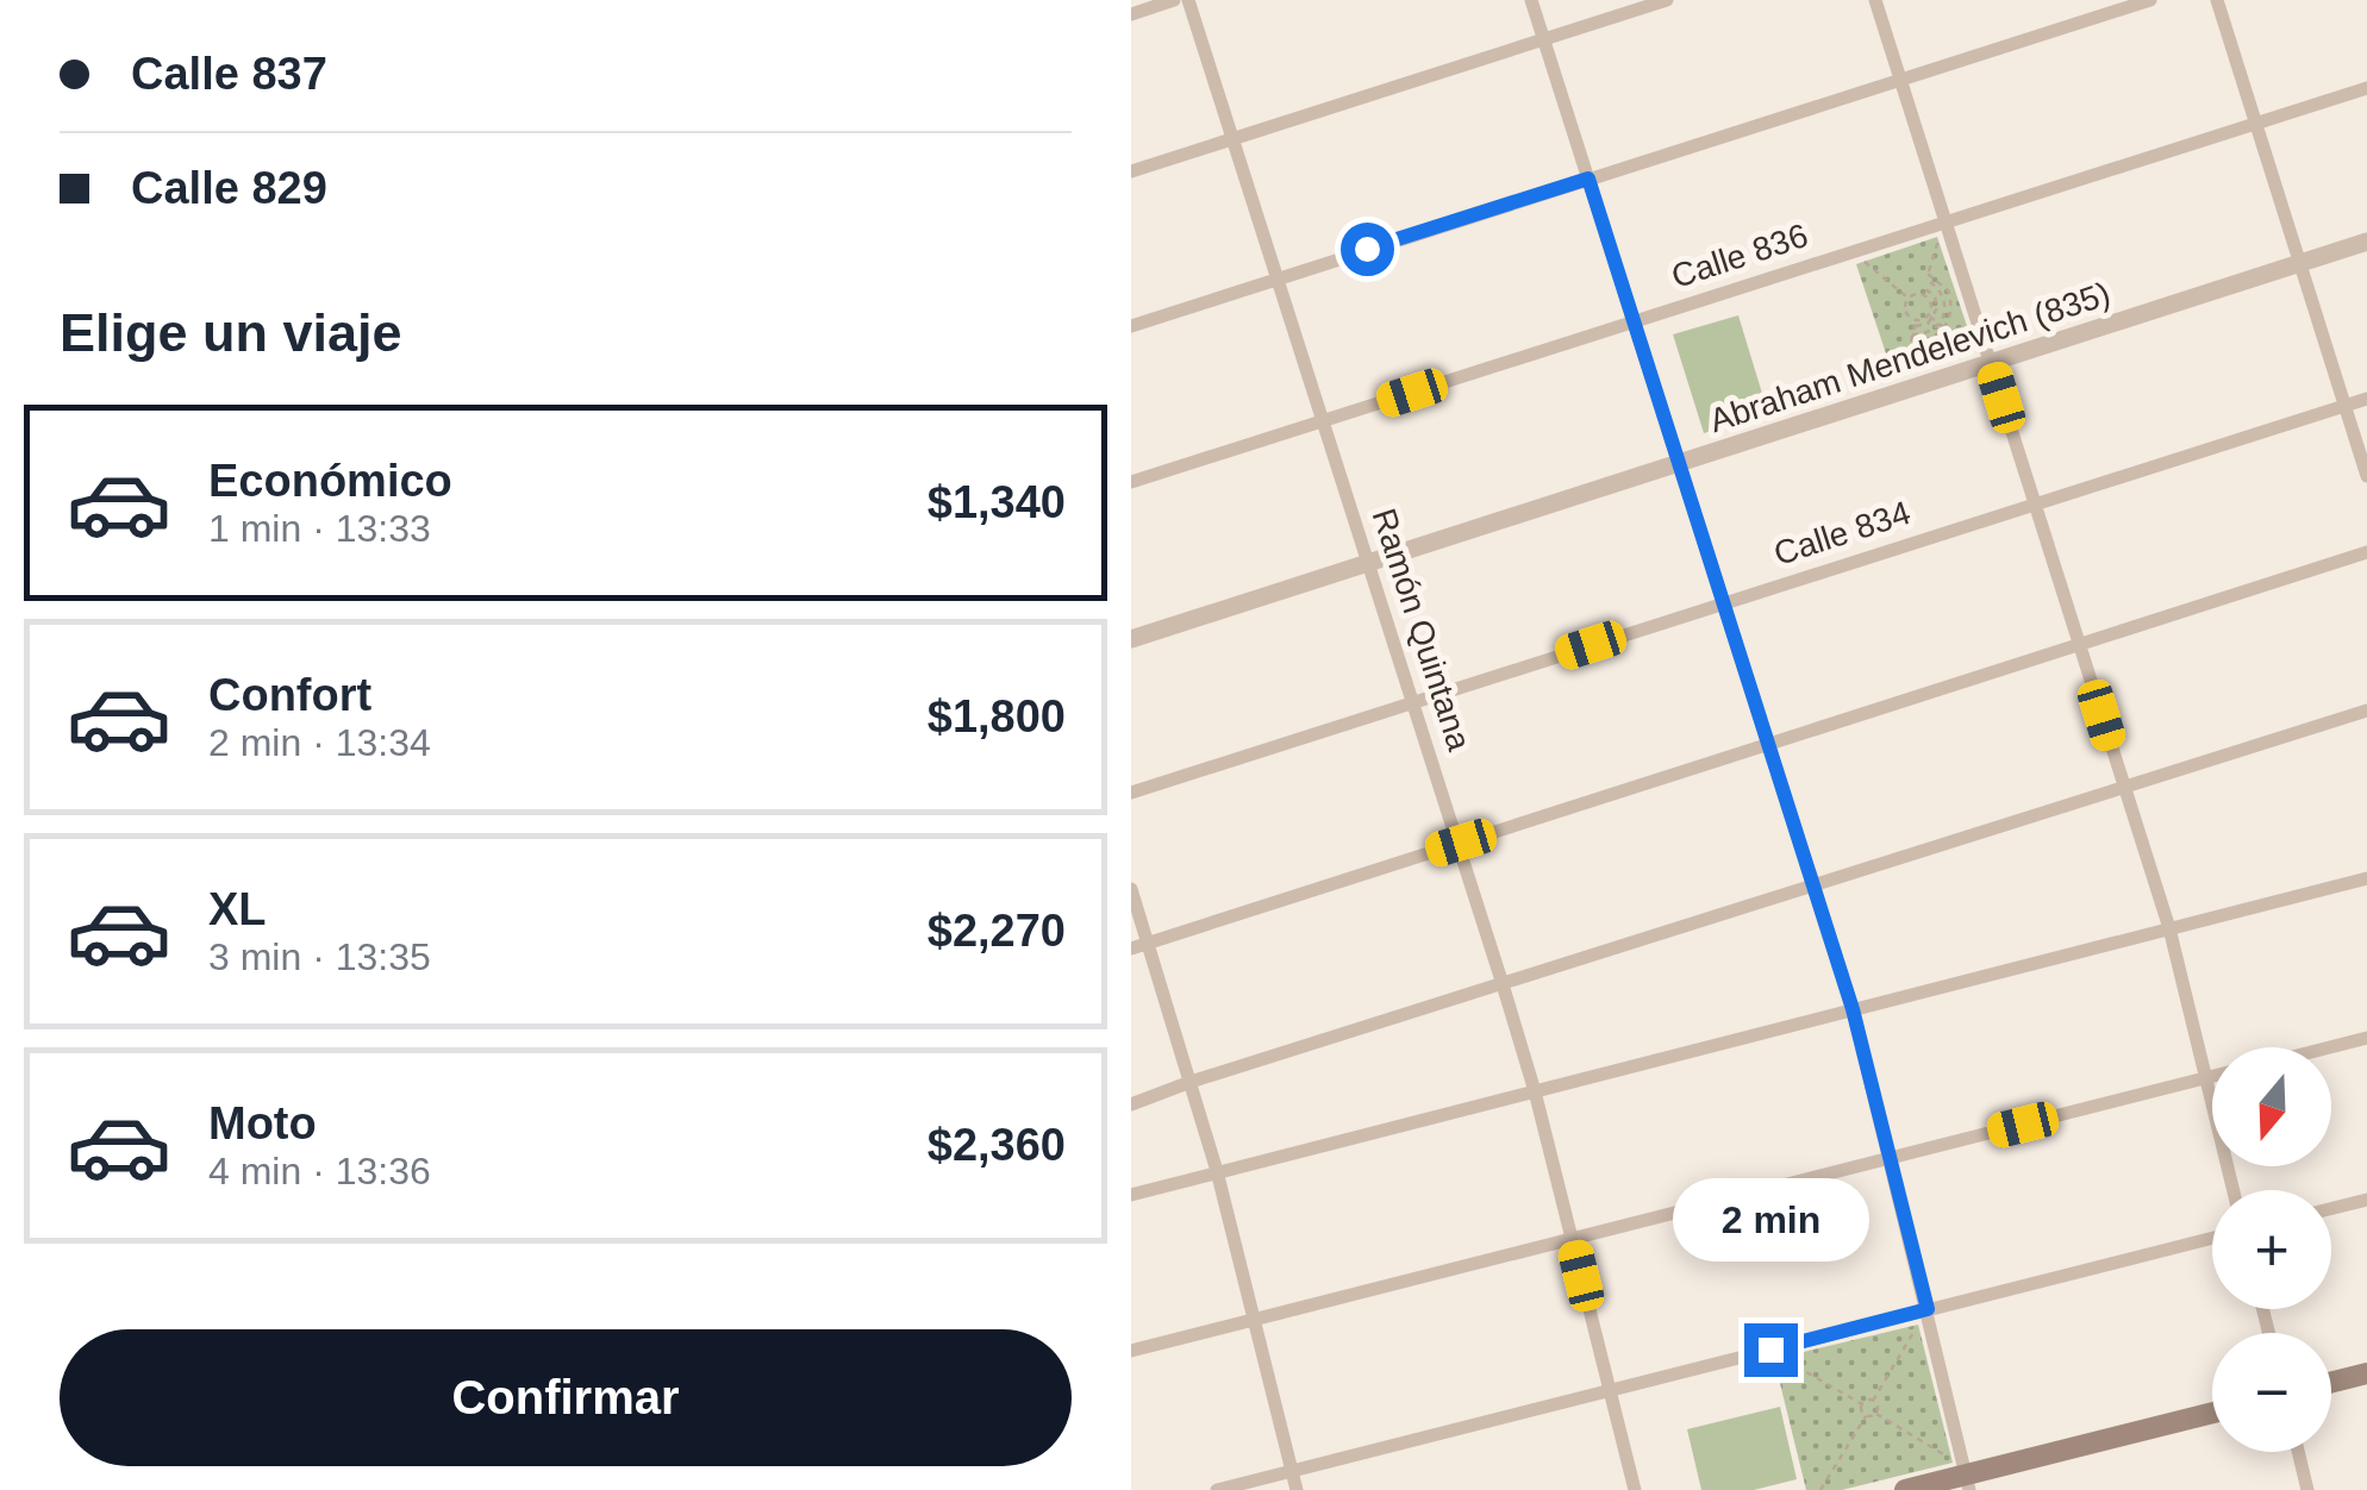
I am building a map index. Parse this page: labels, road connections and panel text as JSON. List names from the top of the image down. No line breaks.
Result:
{"streets":{"street":["Calle 836","Abraham Mendelevich (835)","Calle 834","Ramón Quintana"]},"crossings":[["Calle 836","Ramón Quintana"],["Abraham Mendelevich (835)","Ramón Quintana"],["Calle 834","Ramón Quintana"]],"north":"bottom","page":{"banner":["Calle 837","Calle 829"],"heading":"Elige un viaje","list":[{"name":"Económico","note":"1 min · 13:33","value":"$1,340"},{"name":"Confort","note":"2 min · 13:34","value":"$1,800"},{"name":"XL","note":"3 min · 13:35","value":"$2,270"},{"name":"Moto","note":"4 min · 13:36","value":"$2,360"}],"map_buttons":["+","−"],"bubble":"2 min","buttons":"Confirmar"}}
